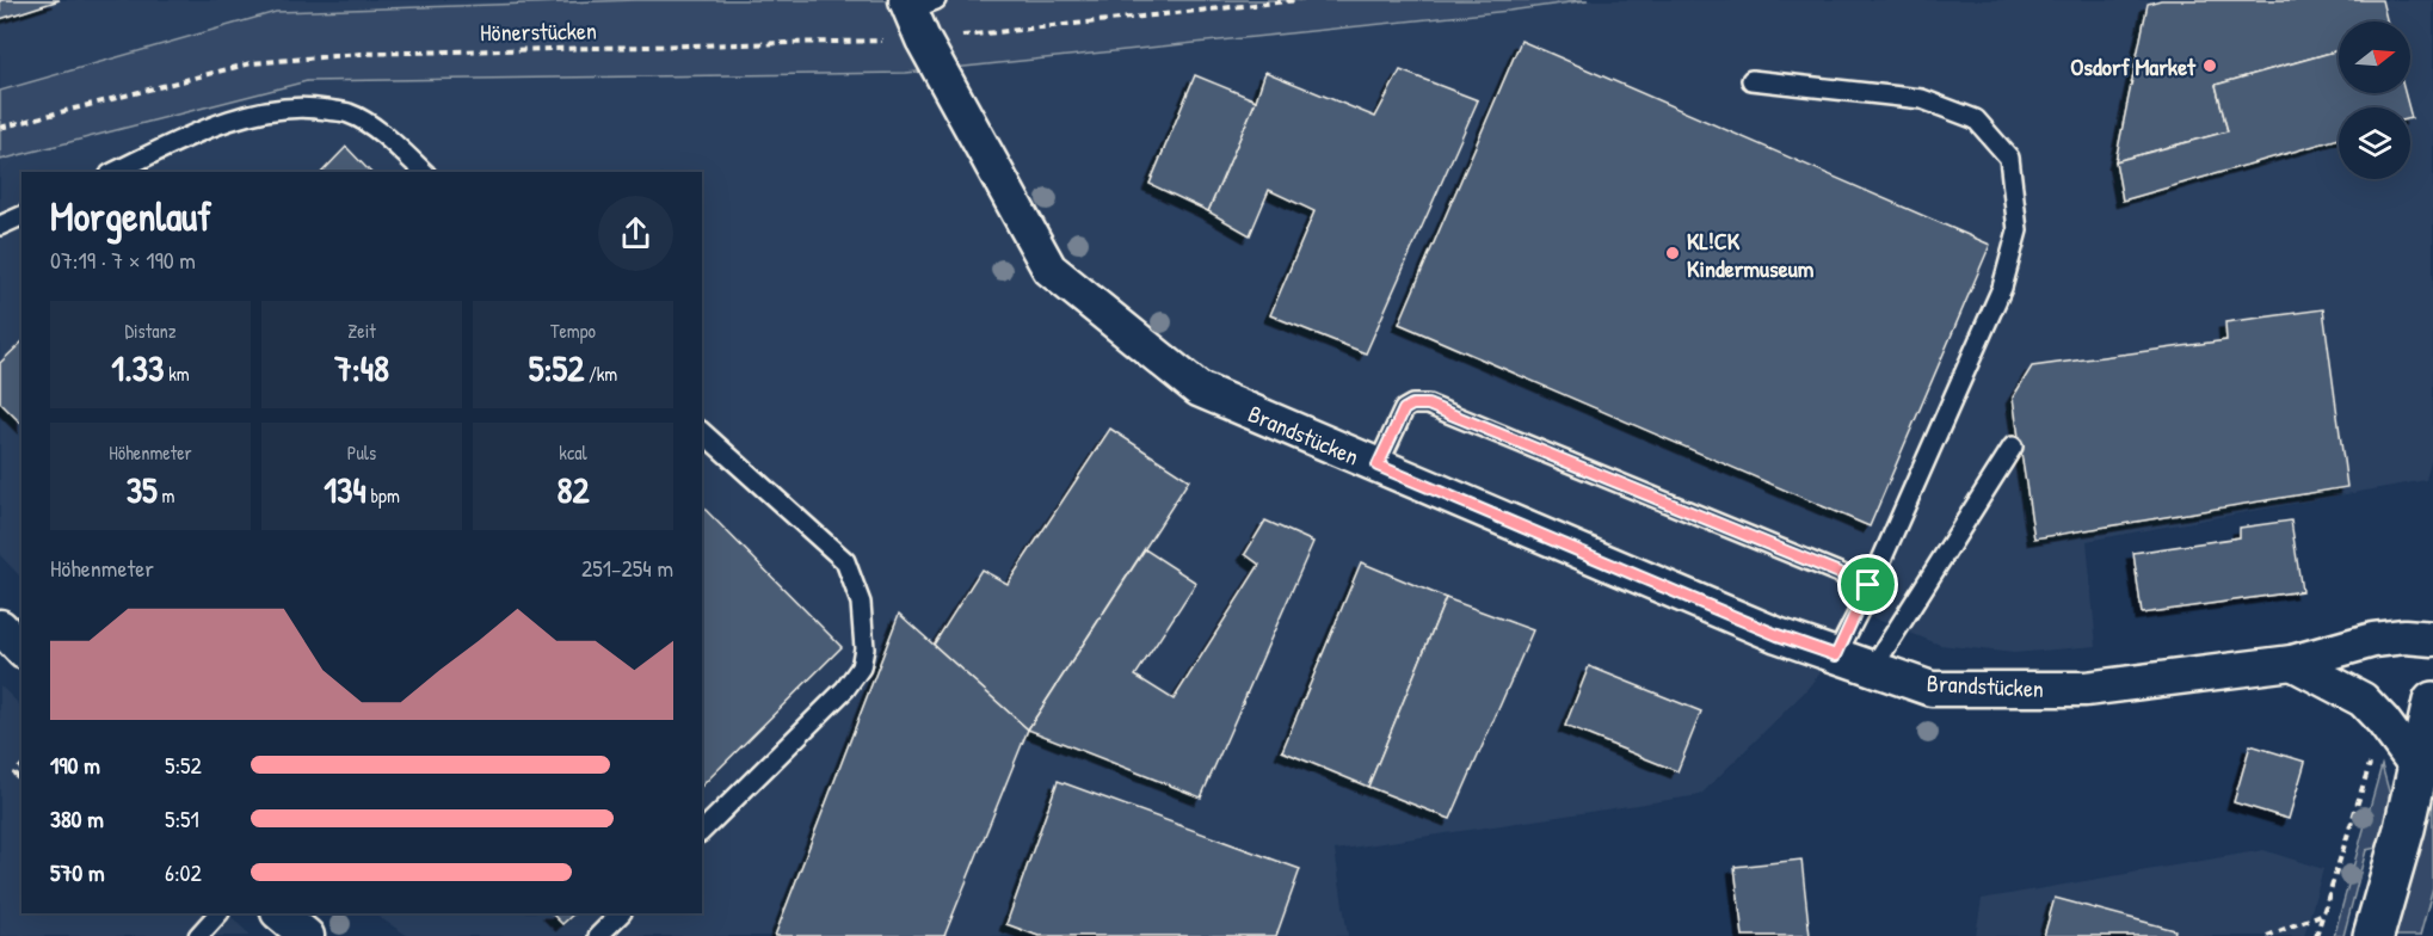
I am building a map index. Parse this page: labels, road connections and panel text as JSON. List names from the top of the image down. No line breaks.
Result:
{"streets":{"street":["Brandstücken"],"path":["Hönerstücken"]},"crossings":[["Hönerstücken","Brandstücken"]],"places":["Osdorf Market","KL!CK Kindermuseum"],"north":"right","page":{"heading":["Morgenlauf","07:19 · 7 × 190 m"],"stats":[["Distanz","1.33 km"],["Zeit","7:48"],["Tempo","5:52 /km"],["Höhenmeter","35 m"],["Puls","134 bpm"],["kcal","82"]],"chart":["Höhenmeter","251–254 m"],"list":[{"name":"190 m","note":"5:52"},{"name":"380 m","note":"5:51"},{"name":"570 m","note":"6:02"}]}}
